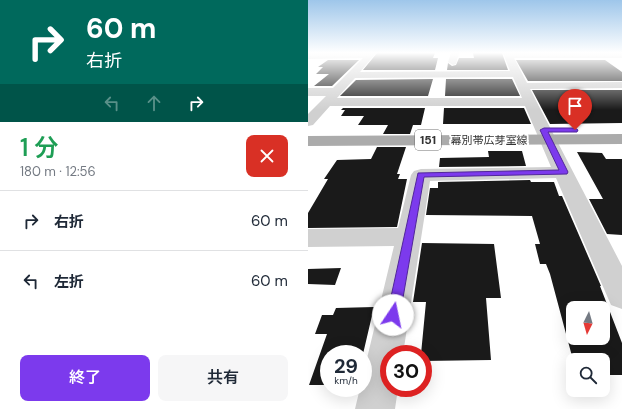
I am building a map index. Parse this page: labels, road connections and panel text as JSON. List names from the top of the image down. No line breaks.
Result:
{"streets":{"main road":["151","幕別帯広芽室線"]},"north":"bottom","page":{"turn":["60 m","右折"],"heading":["1 分","180 m · 12:56"],"list":[{"name":"右折","value":"60 m"},{"name":"左折","value":"60 m"}],"speed":"29 km/h","limit":"30","buttons":["終了","共有"]}}
